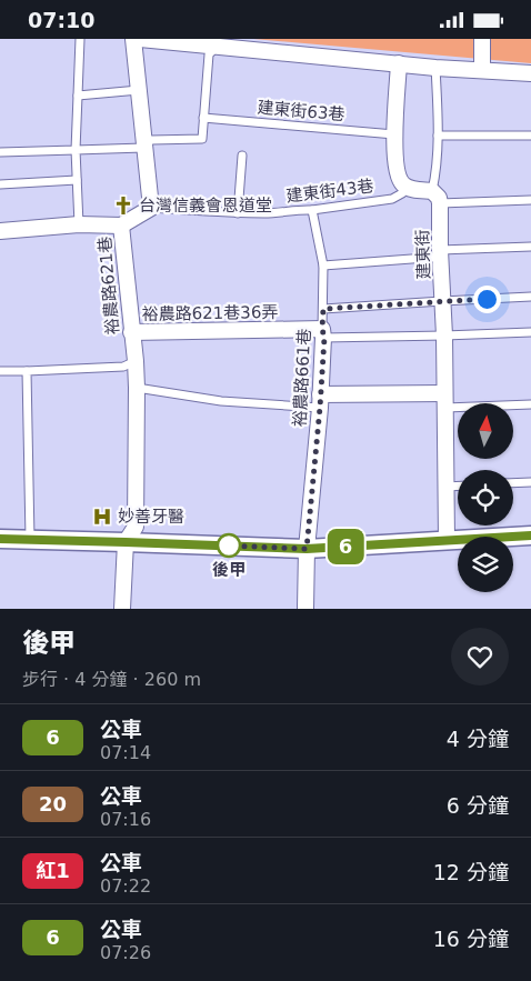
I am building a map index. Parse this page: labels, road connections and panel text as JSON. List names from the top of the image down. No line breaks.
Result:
{"streets":{"street":["建東街","裕農路621巷","裕農路621巷36弄","裕農路661巷"],"lane":["建東街63巷","建東街43巷"]},"crossings":[["建東街43巷","裕農路621巷"],["建東街43巷","裕農路661巷"],["裕農路621巷","裕農路621巷36弄"],["裕農路621巷36弄","裕農路661巷"]],"places":{"church":["台灣信義會恩道堂"],"hospital":["妙善牙醫"],"other":["後甲"]},"lines":["bus line 6"],"north":"top","page":{"status":"07:10","on_map":"6","heading":["後甲","步行 · 4 分鐘 · 260 m"],"list":[{"mark":"6","name":"公車","note":"07:14","value":"4 分鐘"},{"mark":"20","name":"公車","note":"07:16","value":"6 分鐘"},{"mark":"紅1","name":"公車","note":"07:22","value":"12 分鐘"},{"mark":"6","name":"公車","note":"07:26","value":"16 分鐘"}]}}
